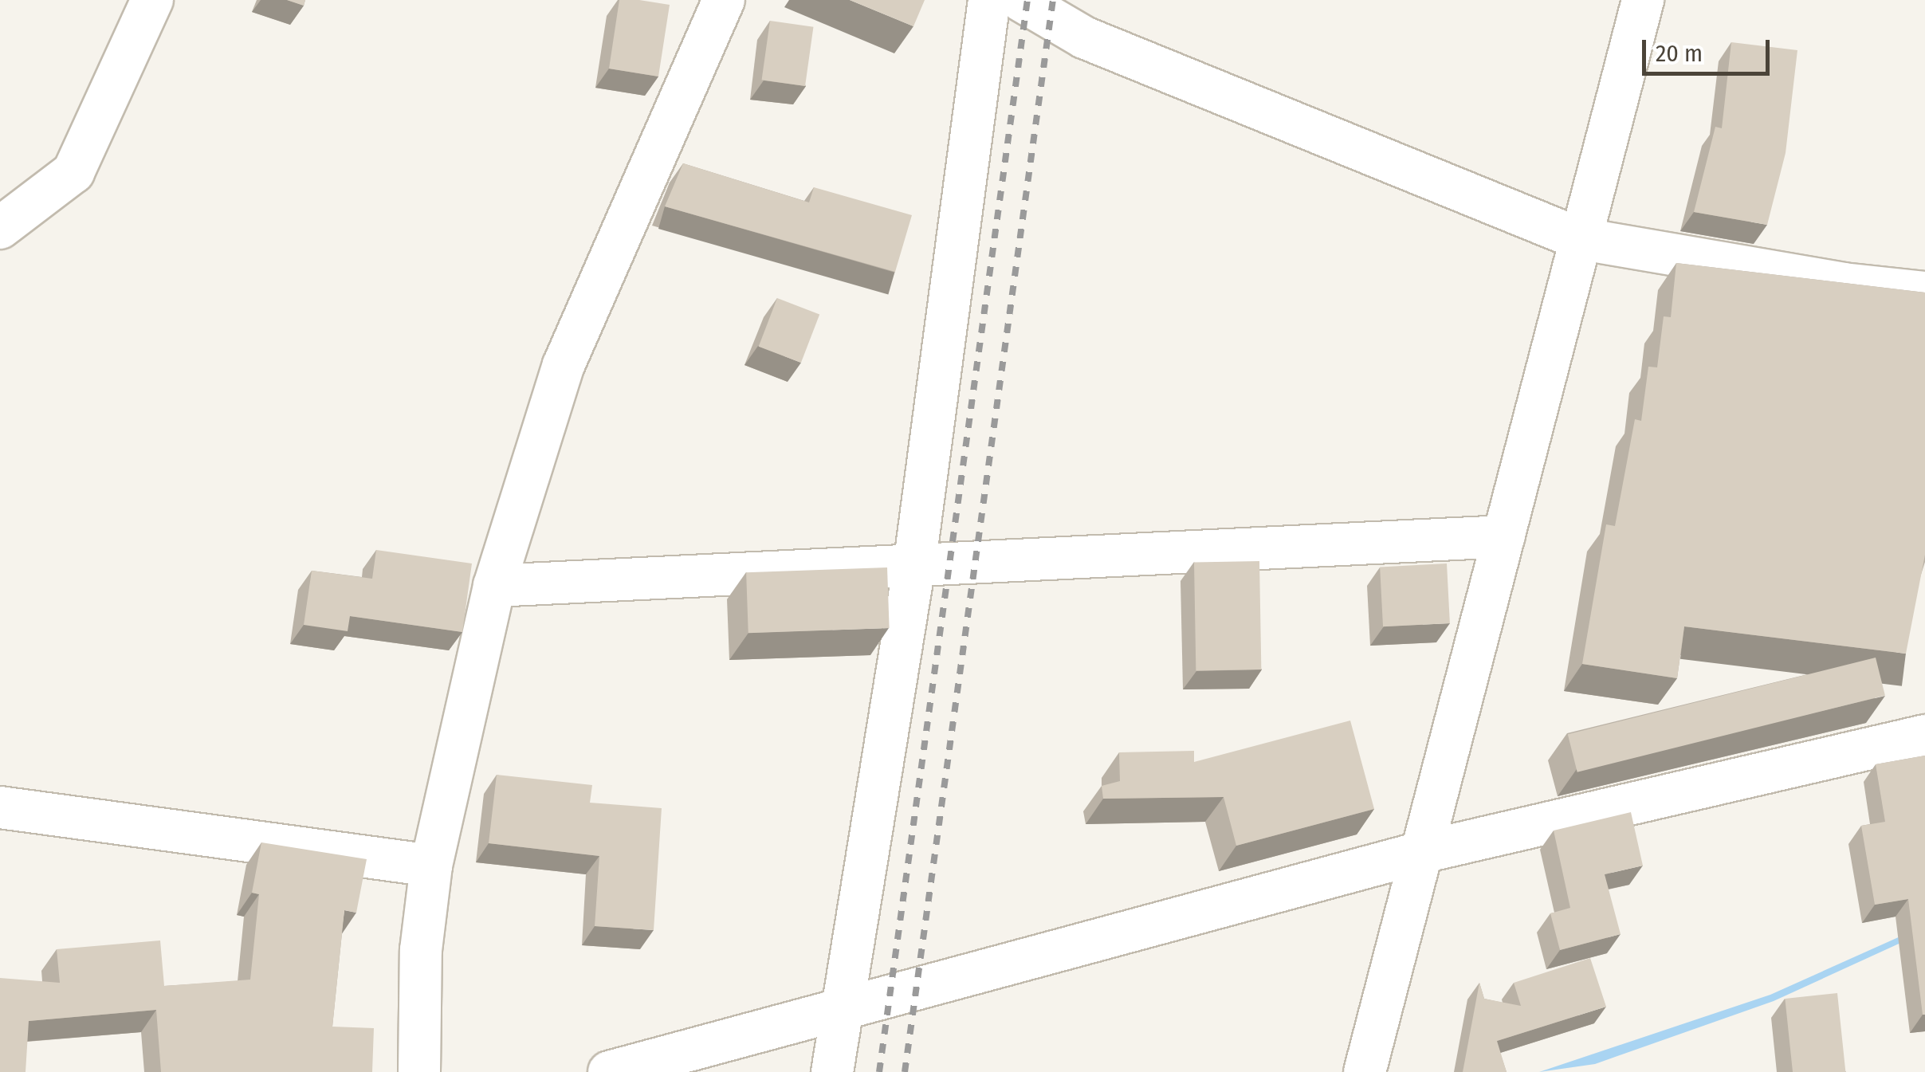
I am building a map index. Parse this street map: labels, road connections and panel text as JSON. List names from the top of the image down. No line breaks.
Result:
{"scale_bar":"20 m"}
